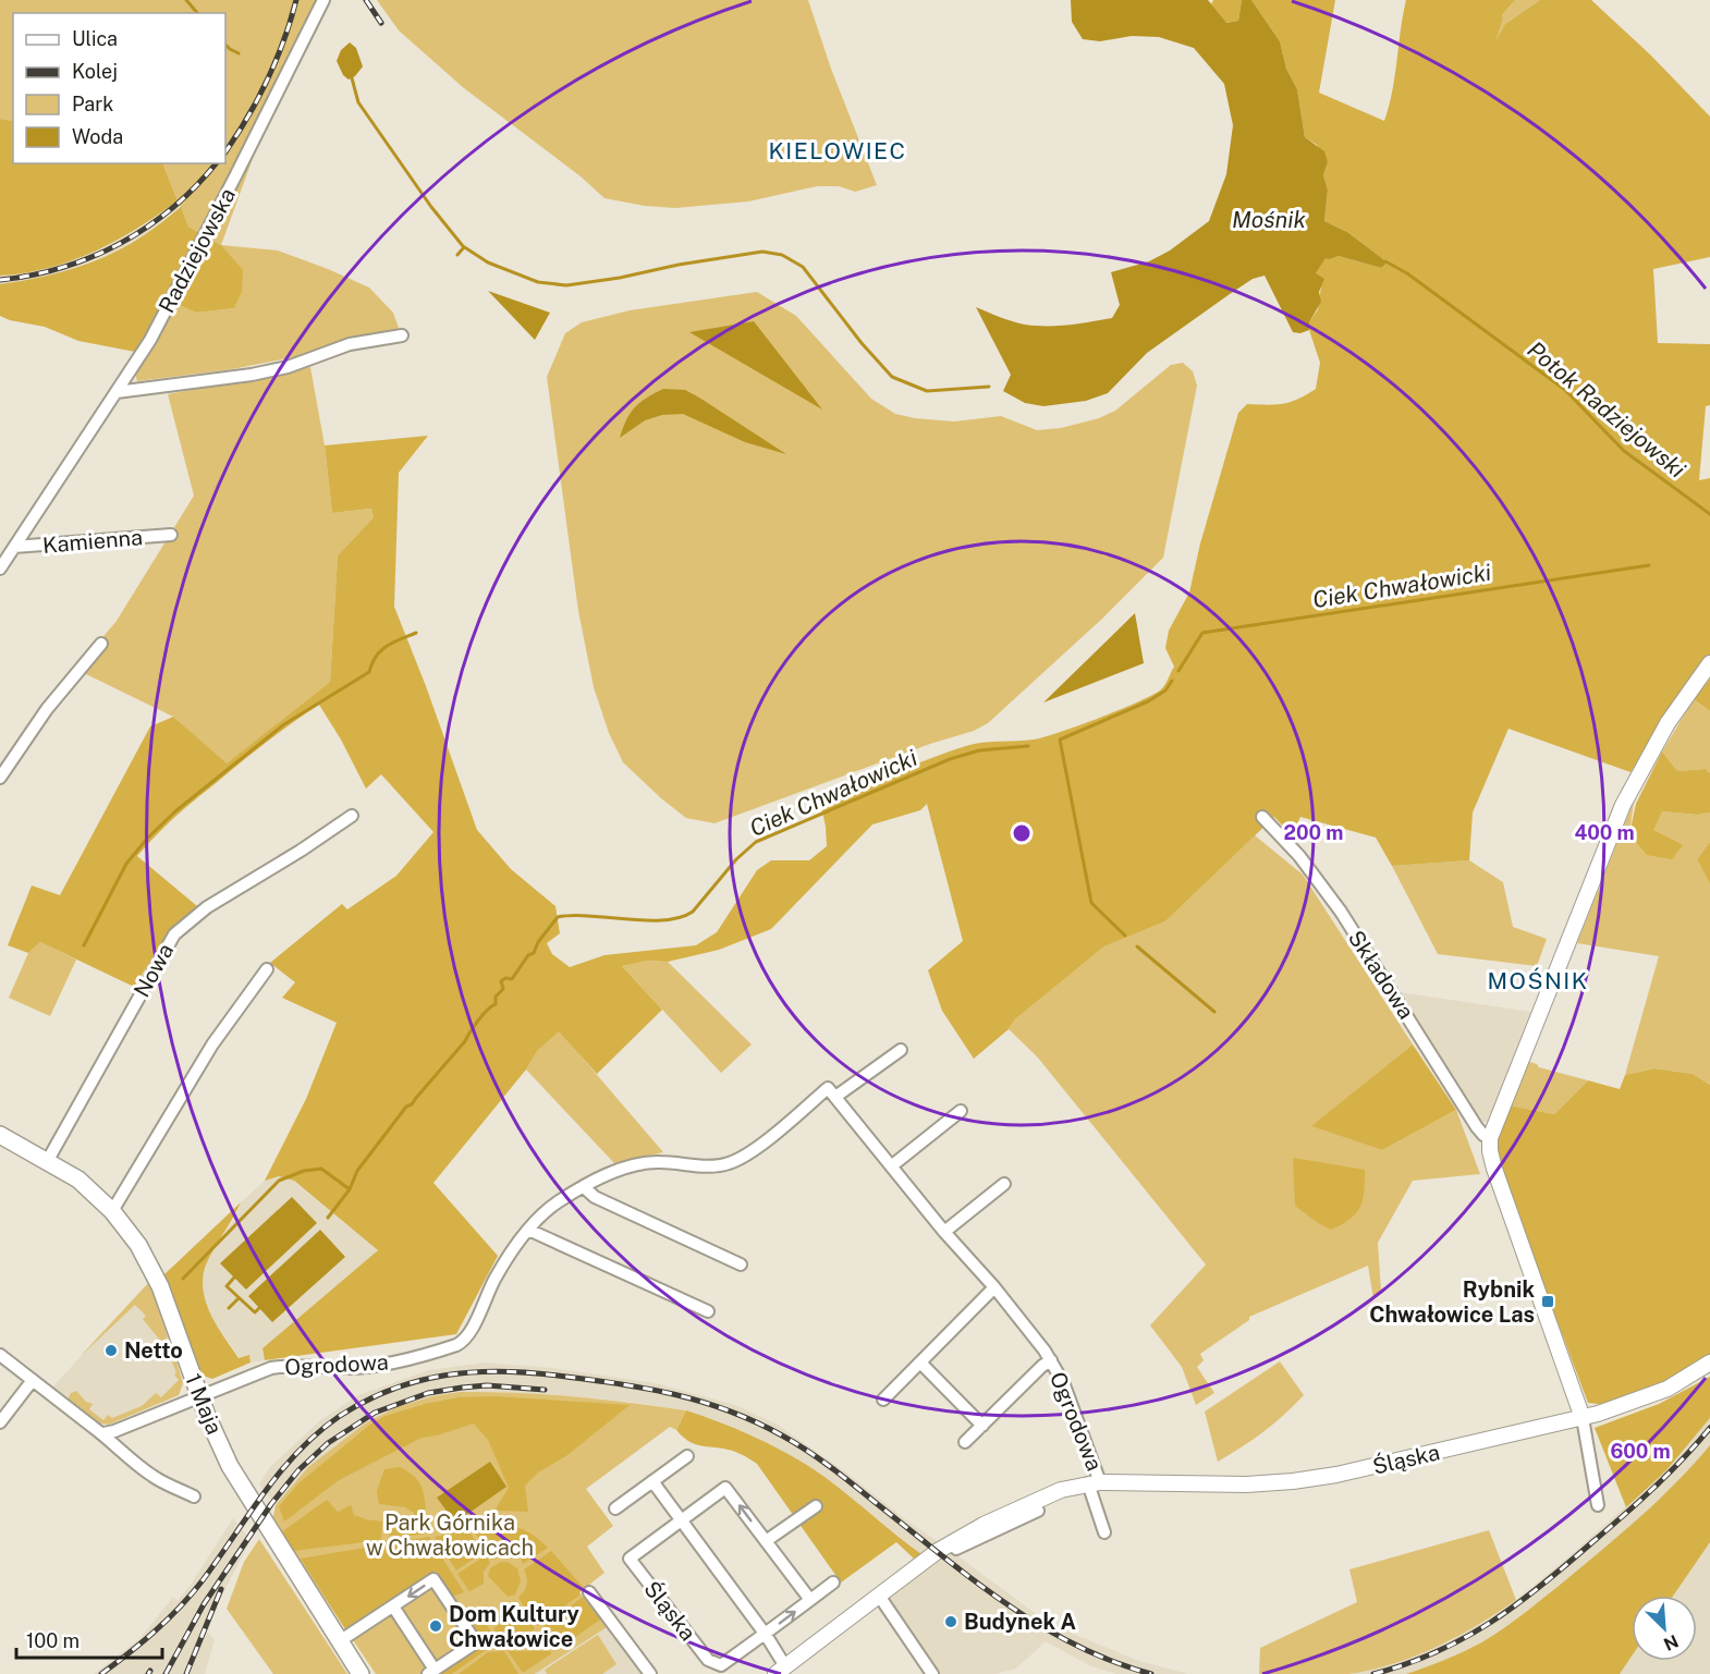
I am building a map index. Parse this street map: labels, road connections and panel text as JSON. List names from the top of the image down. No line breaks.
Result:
{"streets":{"main road":["1 Maja"],"street":["Radziejowska","Kamienna","Nowa","Składowa","Ogrodowa","Śląska"]},"crossings":[["Radziejowska","Kamienna"],["Nowa","1 Maja"],["Ogrodowa","1 Maja"],["Ogrodowa","Śląska"]],"districts":["KIELOWIEC","MOŚNIK"],"water":["Mośnik","Potok Radziejowski","Ciek Chwałowicki"],"parks":["Park Górnika w Chwałowicach"],"places":{"transit":["Rybnik Chwałowice Las"],"other":["Netto","Budynek A","Dom Kultury Chwałowice"]},"legend":["Ulica","Kolej","Park","Woda"],"scale_bar":"100 m","north":"bottom right","rings":["200 m","400 m","600 m"]}
